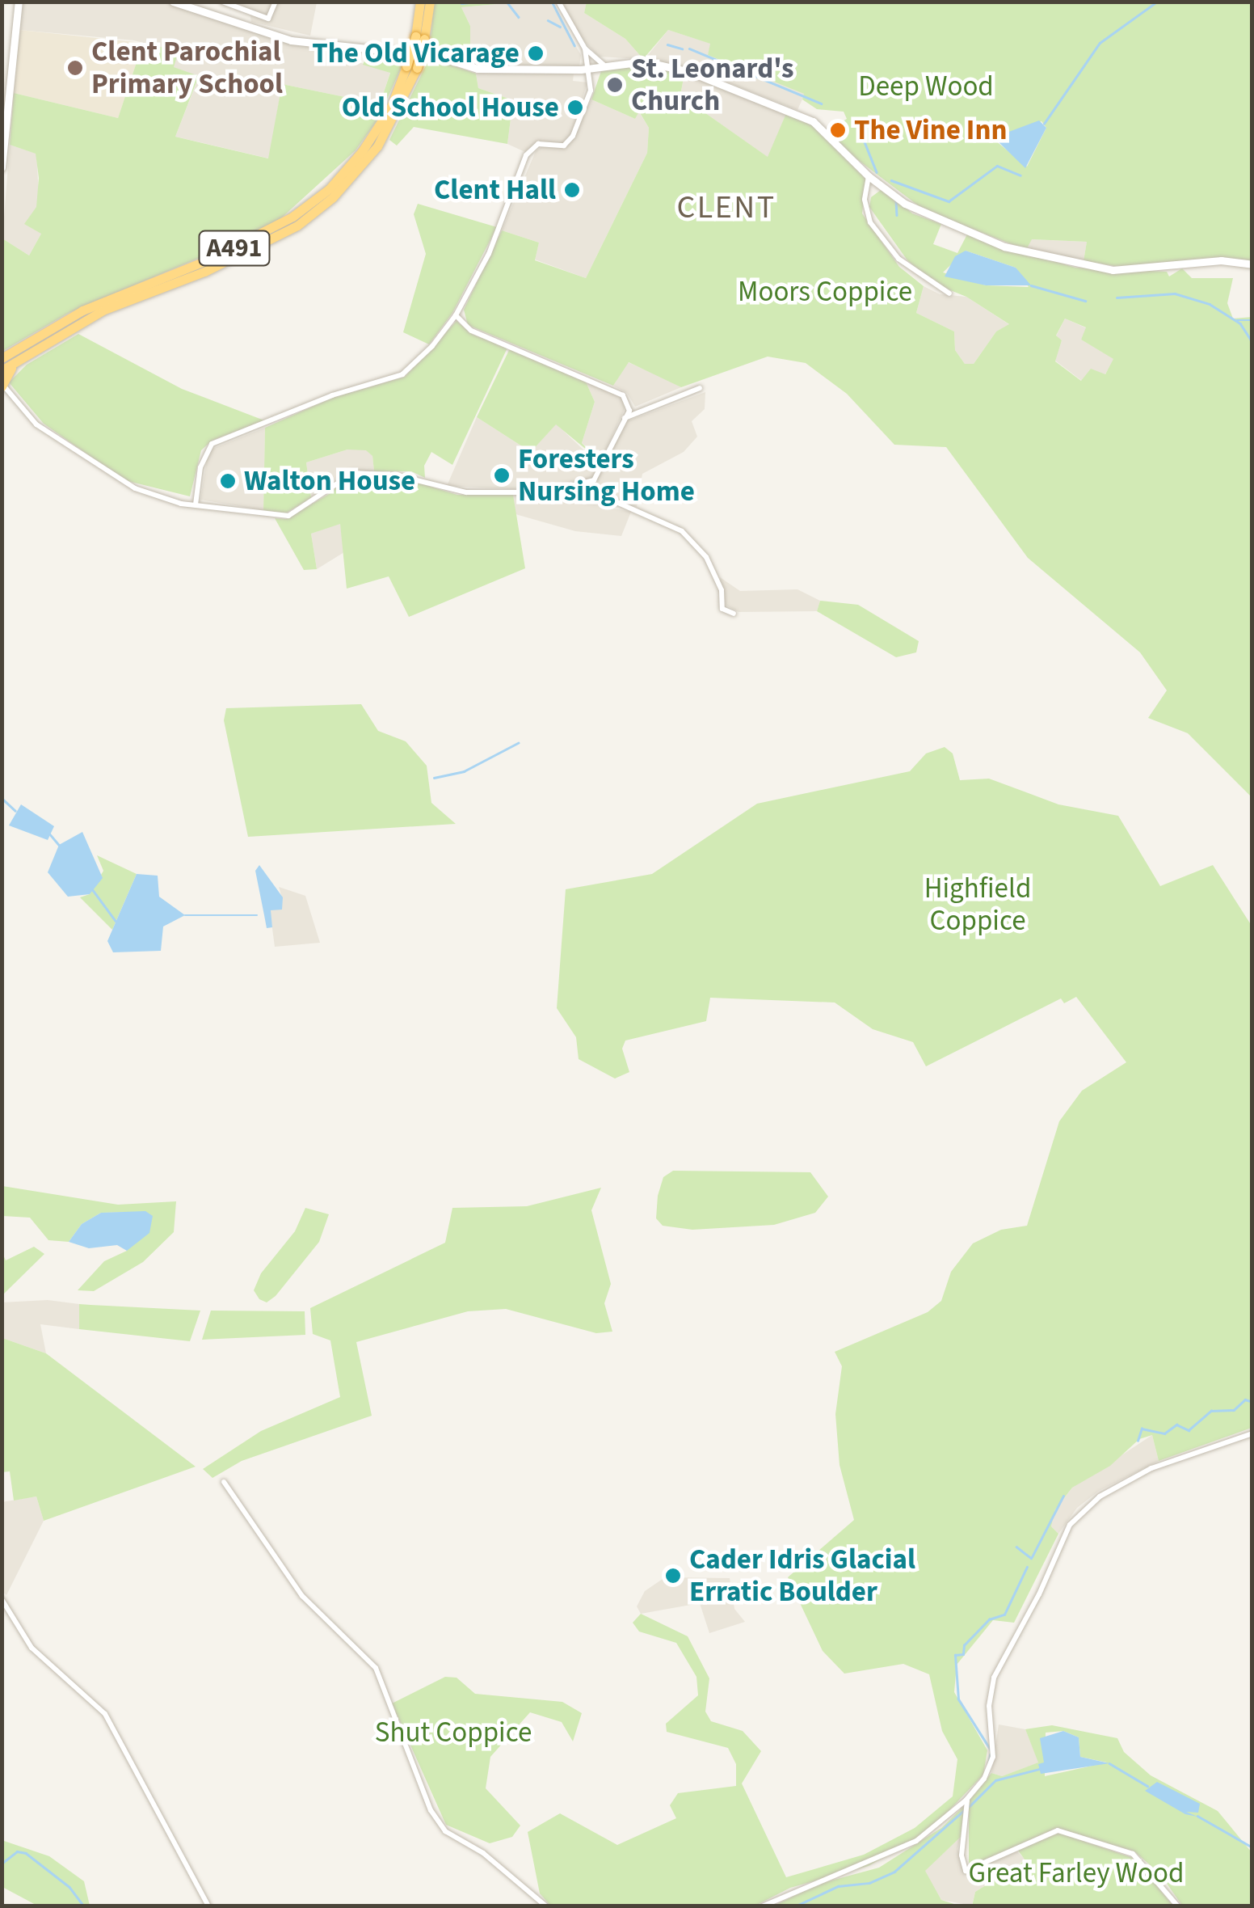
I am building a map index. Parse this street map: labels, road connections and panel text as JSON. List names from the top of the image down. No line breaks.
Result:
{"streets":{"highway":["A491"]},"districts":["CLENT"],"parks":["Deep Wood","Moors Coppice","Highfield Coppice","Shut Coppice","Great Farley Wood"],"places":["The Old Vicarage","Clent Parochial Primary School","St. Leonard's Church","Old School House","The Vine Inn","Clent Hall","Foresters Nursing Home","Walton House","Cader Idris Glacial Erratic Boulder"]}
